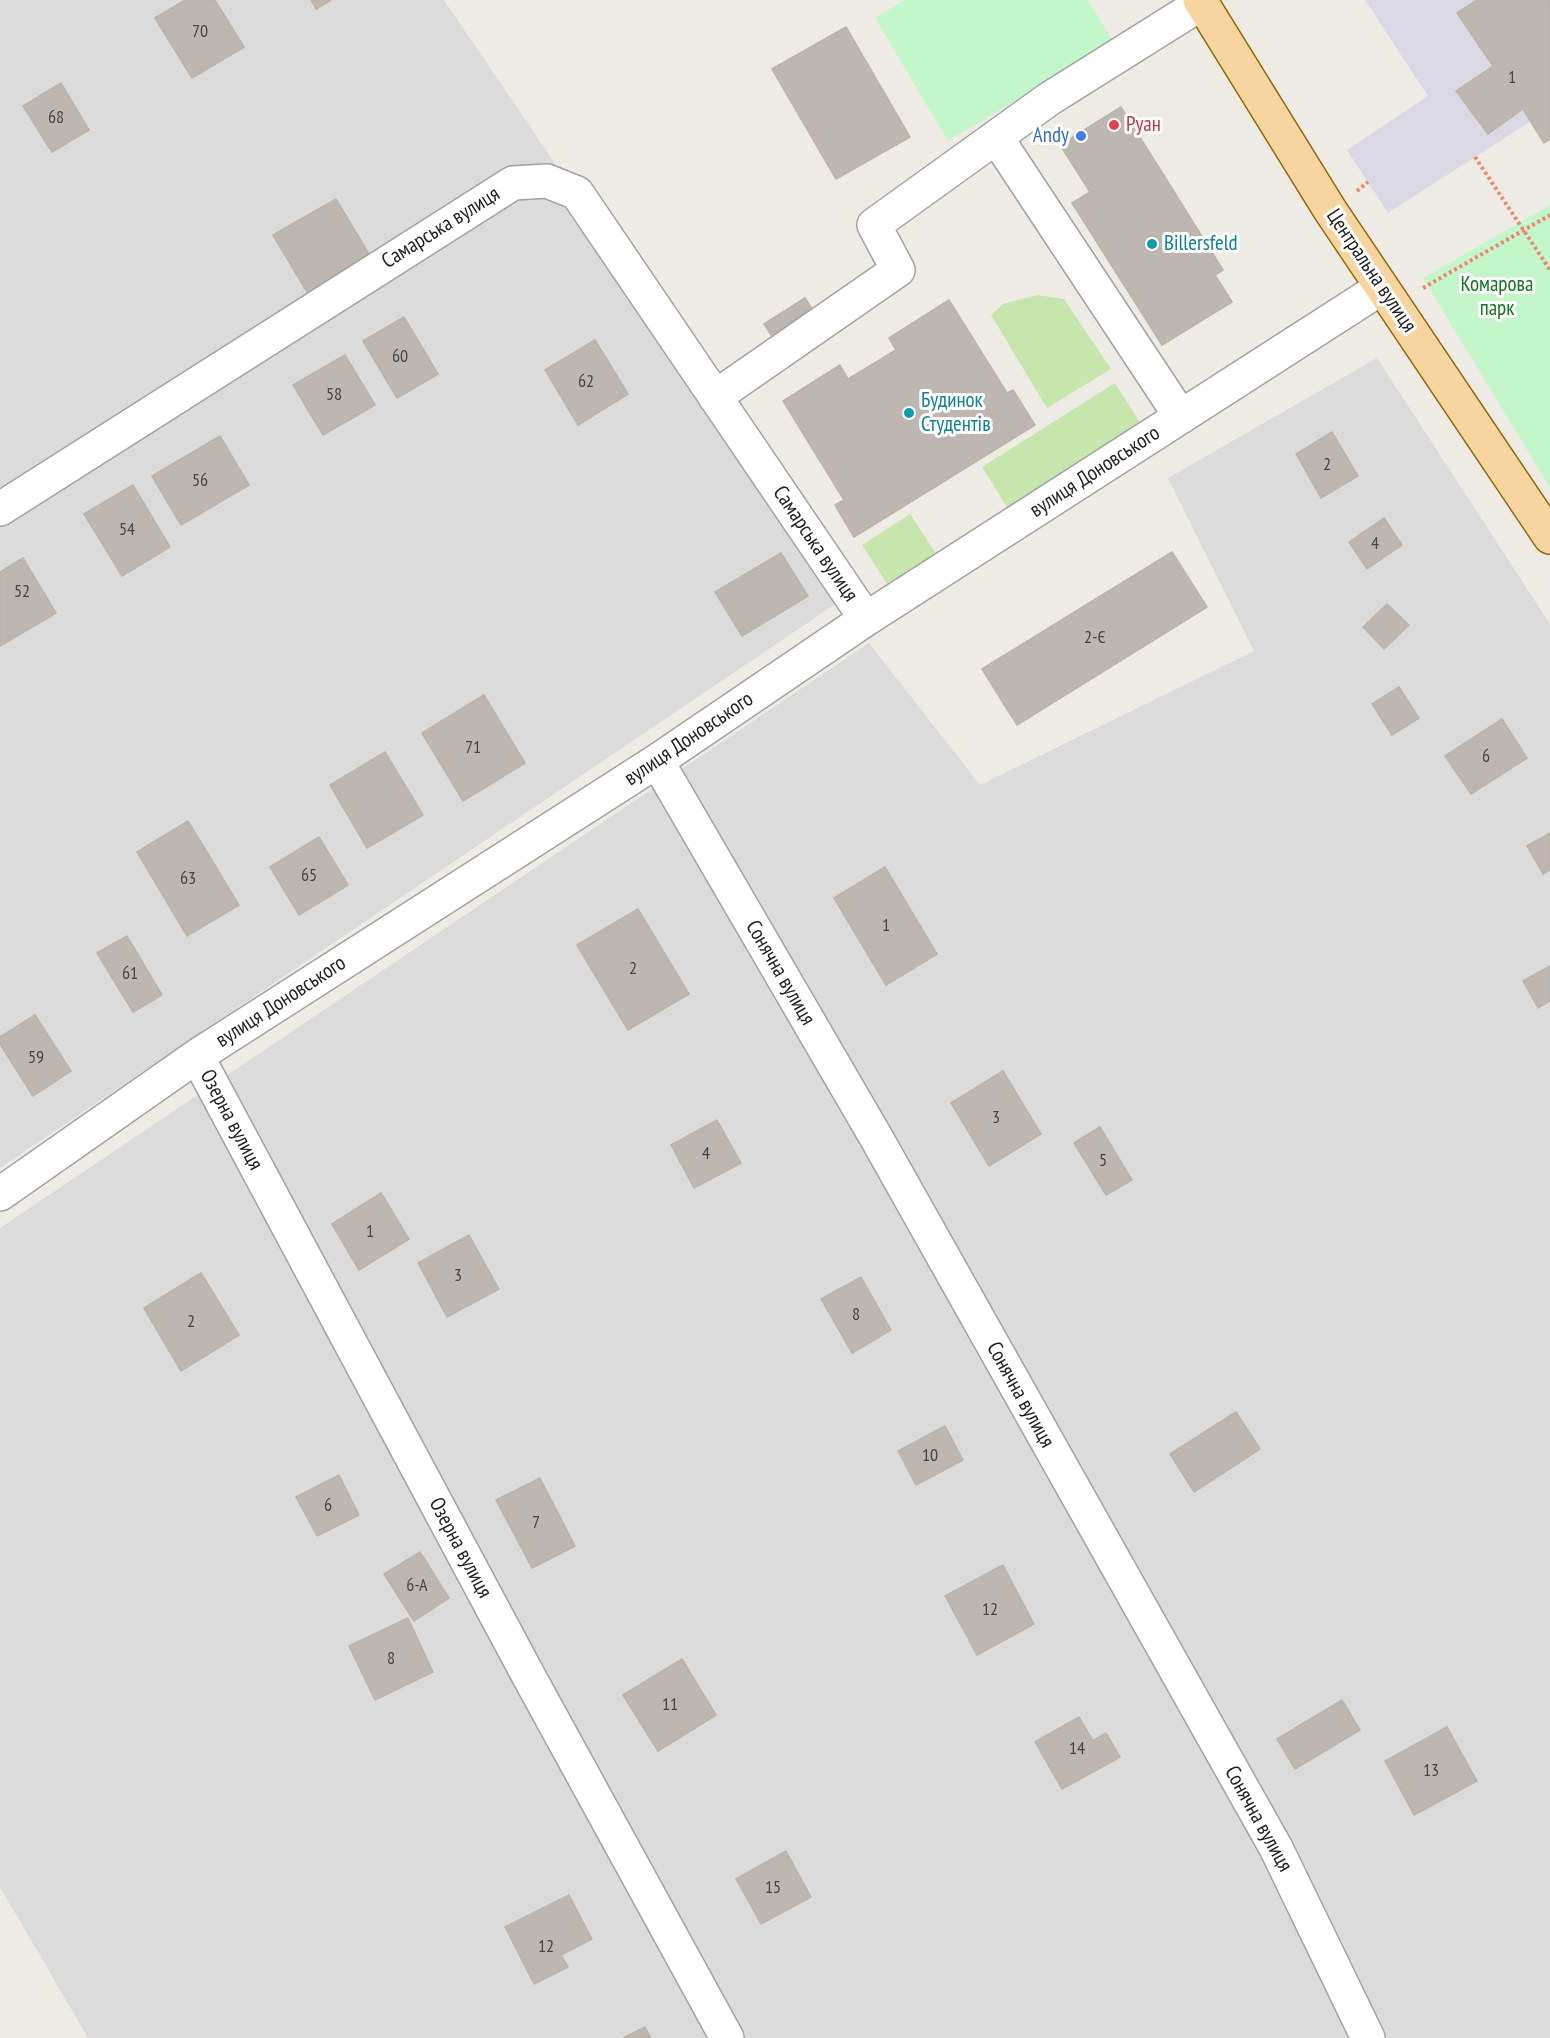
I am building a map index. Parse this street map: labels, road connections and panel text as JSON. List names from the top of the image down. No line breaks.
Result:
{"streets":{"main road":["Центральна вулиця"],"street":["Самарська вулиця","вулиця Доновського","Сонячна вулиця","Озерна вулиця"]},"crossings":[["Самарська вулиця","вулиця Доновського"],["Центральна вулиця","вулиця Доновського"],["вулиця Доновського","Сонячна вулиця"],["вулиця Доновського","Озерна вулиця"]],"parks":["Комарова парк"],"places":["Руан","Andy","Billersfeld","Будинок Студентів"],"house_numbers":["70","1","68","60","62","58","2","56","54","4","52","2-Є","71","6","65","63","1","2","61","59","3","4","5","1","3","8","2","10","6","7","6-А","12","8","11","14","13","15","12"]}
